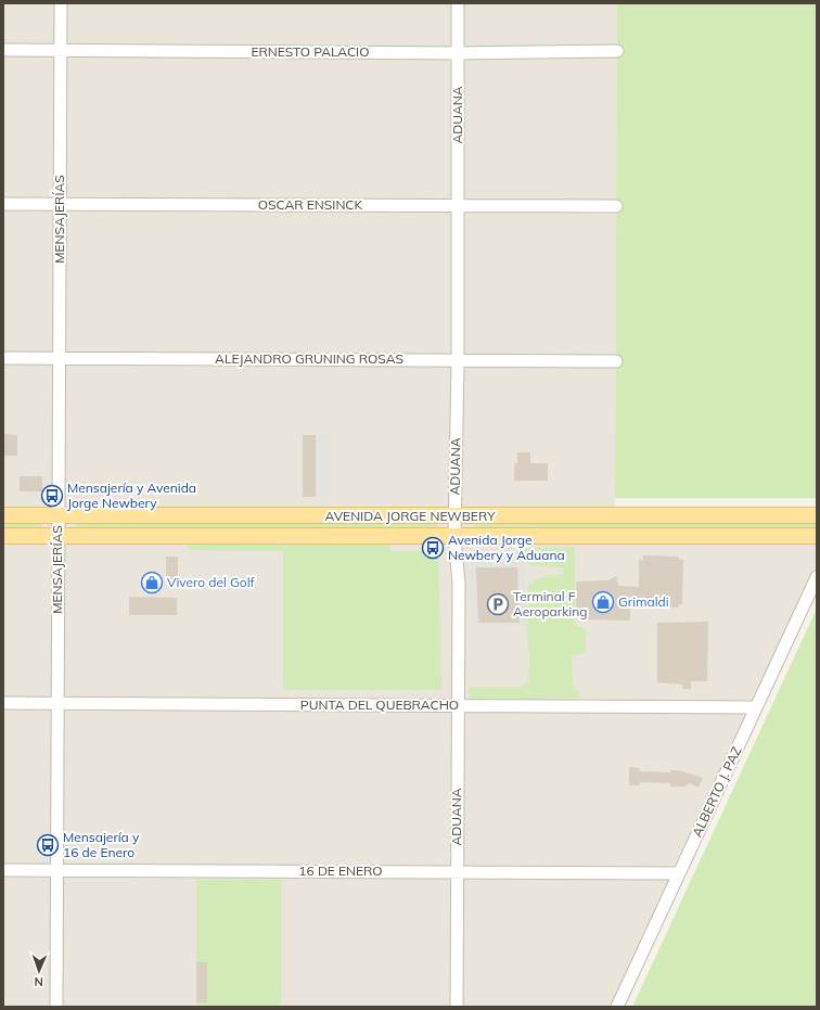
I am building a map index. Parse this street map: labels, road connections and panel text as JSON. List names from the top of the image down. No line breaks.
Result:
{"streets":{"main road":["AVENIDA JORGE NEWBERY"],"street":["ERNESTO PALACIO","ADUANA","OSCAR ENSINCK","MENSAJERÍAS","ALEJANDRO GRUNING ROSAS","PUNTA DEL QUEBRACHO","ALBERTO J. PAZ","16 DE ENERO"]},"crossings":[["ERNESTO PALACIO","ADUANA"],["ERNESTO PALACIO","MENSAJERÍAS"],["ADUANA","OSCAR ENSINCK"],["ADUANA","ALEJANDRO GRUNING ROSAS"],["ADUANA","AVENIDA JORGE NEWBERY"],["ADUANA","PUNTA DEL QUEBRACHO"],["ADUANA","16 DE ENERO"],["OSCAR ENSINCK","MENSAJERÍAS"],["MENSAJERÍAS","ALEJANDRO GRUNING ROSAS"],["MENSAJERÍAS","AVENIDA JORGE NEWBERY"],["MENSAJERÍAS","PUNTA DEL QUEBRACHO"],["MENSAJERÍAS","16 DE ENERO"],["PUNTA DEL QUEBRACHO","ALBERTO J. PAZ"],["ALBERTO J. PAZ","16 DE ENERO"]],"places":{"bus stop":["Mensajería y Avenida Jorge Newbery","Avenida Jorge Newbery y Aduana","Mensajería y 16 de Enero"],"shop":["Vivero del Golf","Grimaldi"],"parking":["Terminal F Aeroparking"]},"north":"bottom"}
